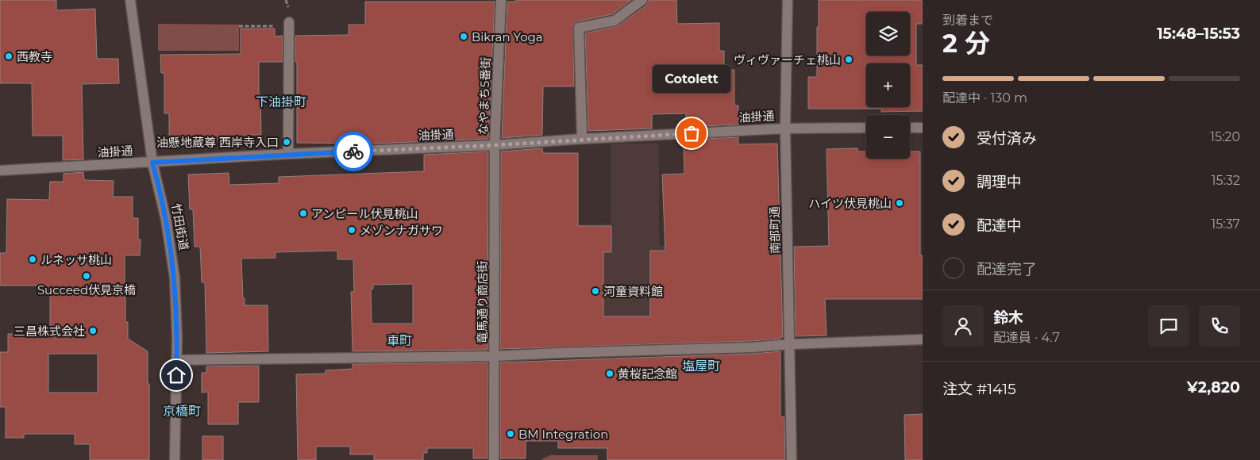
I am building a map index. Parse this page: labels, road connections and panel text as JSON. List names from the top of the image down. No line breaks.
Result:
{"streets":{"street":["なやまち5番街","油掛通","竹田街道","南部町通","竜馬通り商店街"]},"crossings":[["なやまち5番街","油掛通"],["なやまち5番街","竜馬通り商店街"],["油掛通","竹田街道"],["油掛通","南部町通"],["油掛通","竜馬通り商店街"]],"districts":["下油掛町","車町","塩屋町","京橋町"],"places":["Bikran Yoga","西教寺","ヴィヴァーチェ桃山","Cotolett","油懸地蔵尊 西岸寺入口","ハイツ伏見桃山","アンピール伏見桃山","メゾンナガサワ","ルネッサ桃山","Succeed伏見京橋","河童資料館","三昌株式会社","黄桜記念館","BM Integration"],"page":{"heading":["2 分","到着まで","15:48–15:53"],"panel":["鈴木","配達員 · 4.7","注文 #1415","¥2,820"],"map_buttons":["+","−"],"bubble":"Cotolett","bar":"配達中 · 130 m","list":[["受付済み","15:20"],["調理中","15:32"],["配達中","15:37"],"配達完了"]}}
